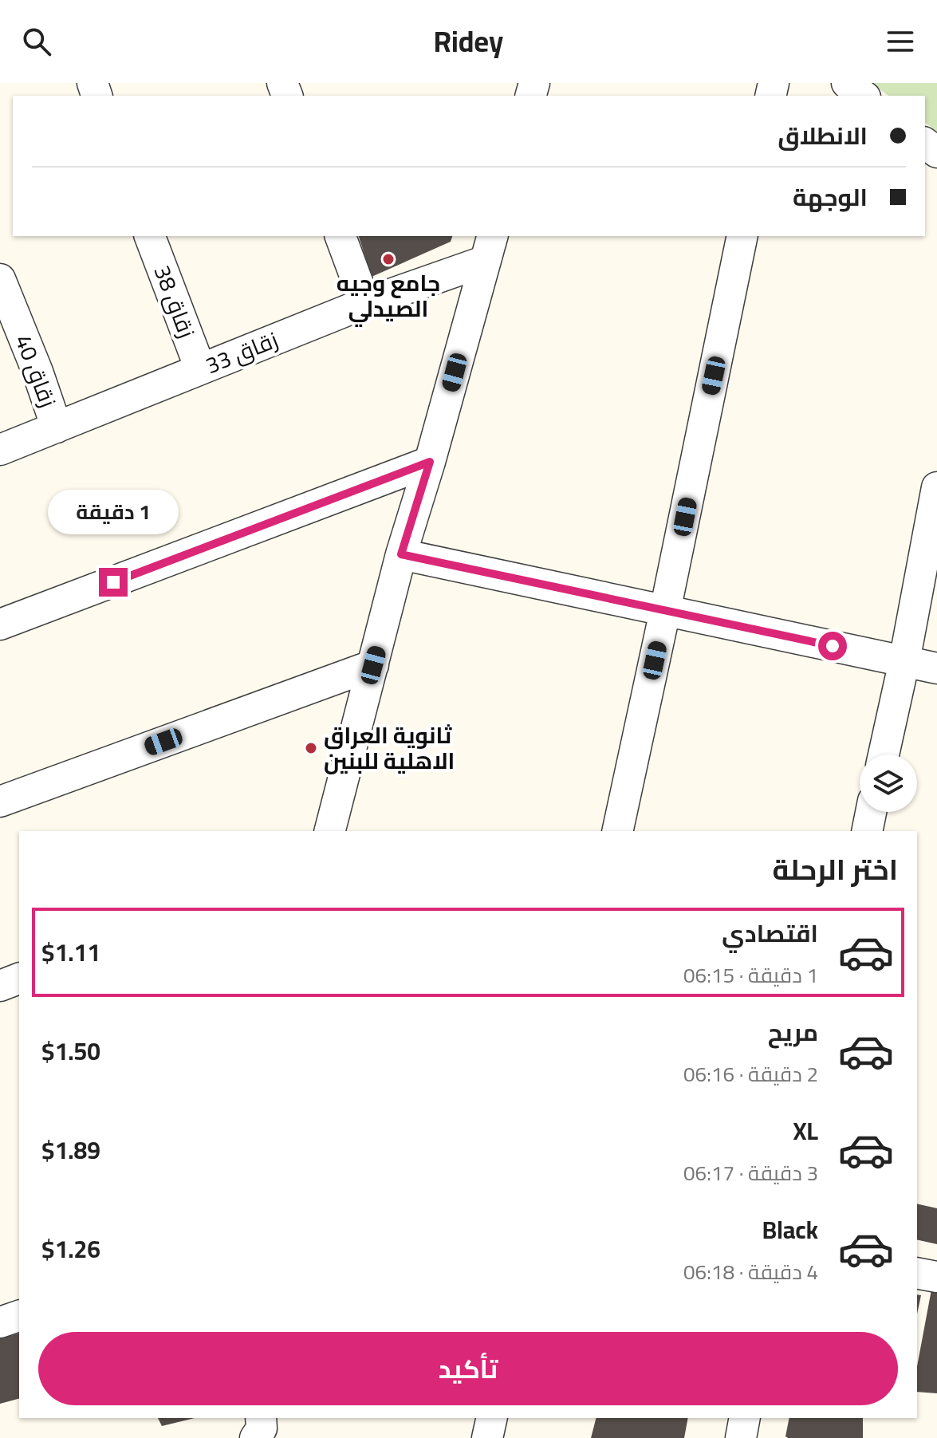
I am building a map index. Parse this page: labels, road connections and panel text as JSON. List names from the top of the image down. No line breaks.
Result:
{"streets":{"street":["زقاق 38","زقاق 33","زقاق 40"]},"crossings":[["زقاق 38","زقاق 33"],["زقاق 33","زقاق 40"]],"places":["جامع وجيه الصيدلي","ثانوية العراق الاهلية للبنين"],"page":{"header":"Ridey","banner":["الانطلاق","الوجهة"],"bubble":"1 دقيقة","heading":"اختر الرحلة","list":[{"name":"اقتصادي","note":"1 دقيقة · 06:15","value":"$1.11"},{"name":"مريح","note":"2 دقيقة · 06:16","value":"$1.50"},{"name":"XL","note":"3 دقيقة · 06:17","value":"$1.89"},{"name":"Black","note":"4 دقيقة · 06:18","value":"$1.26"}],"buttons":"تأكيد"}}
